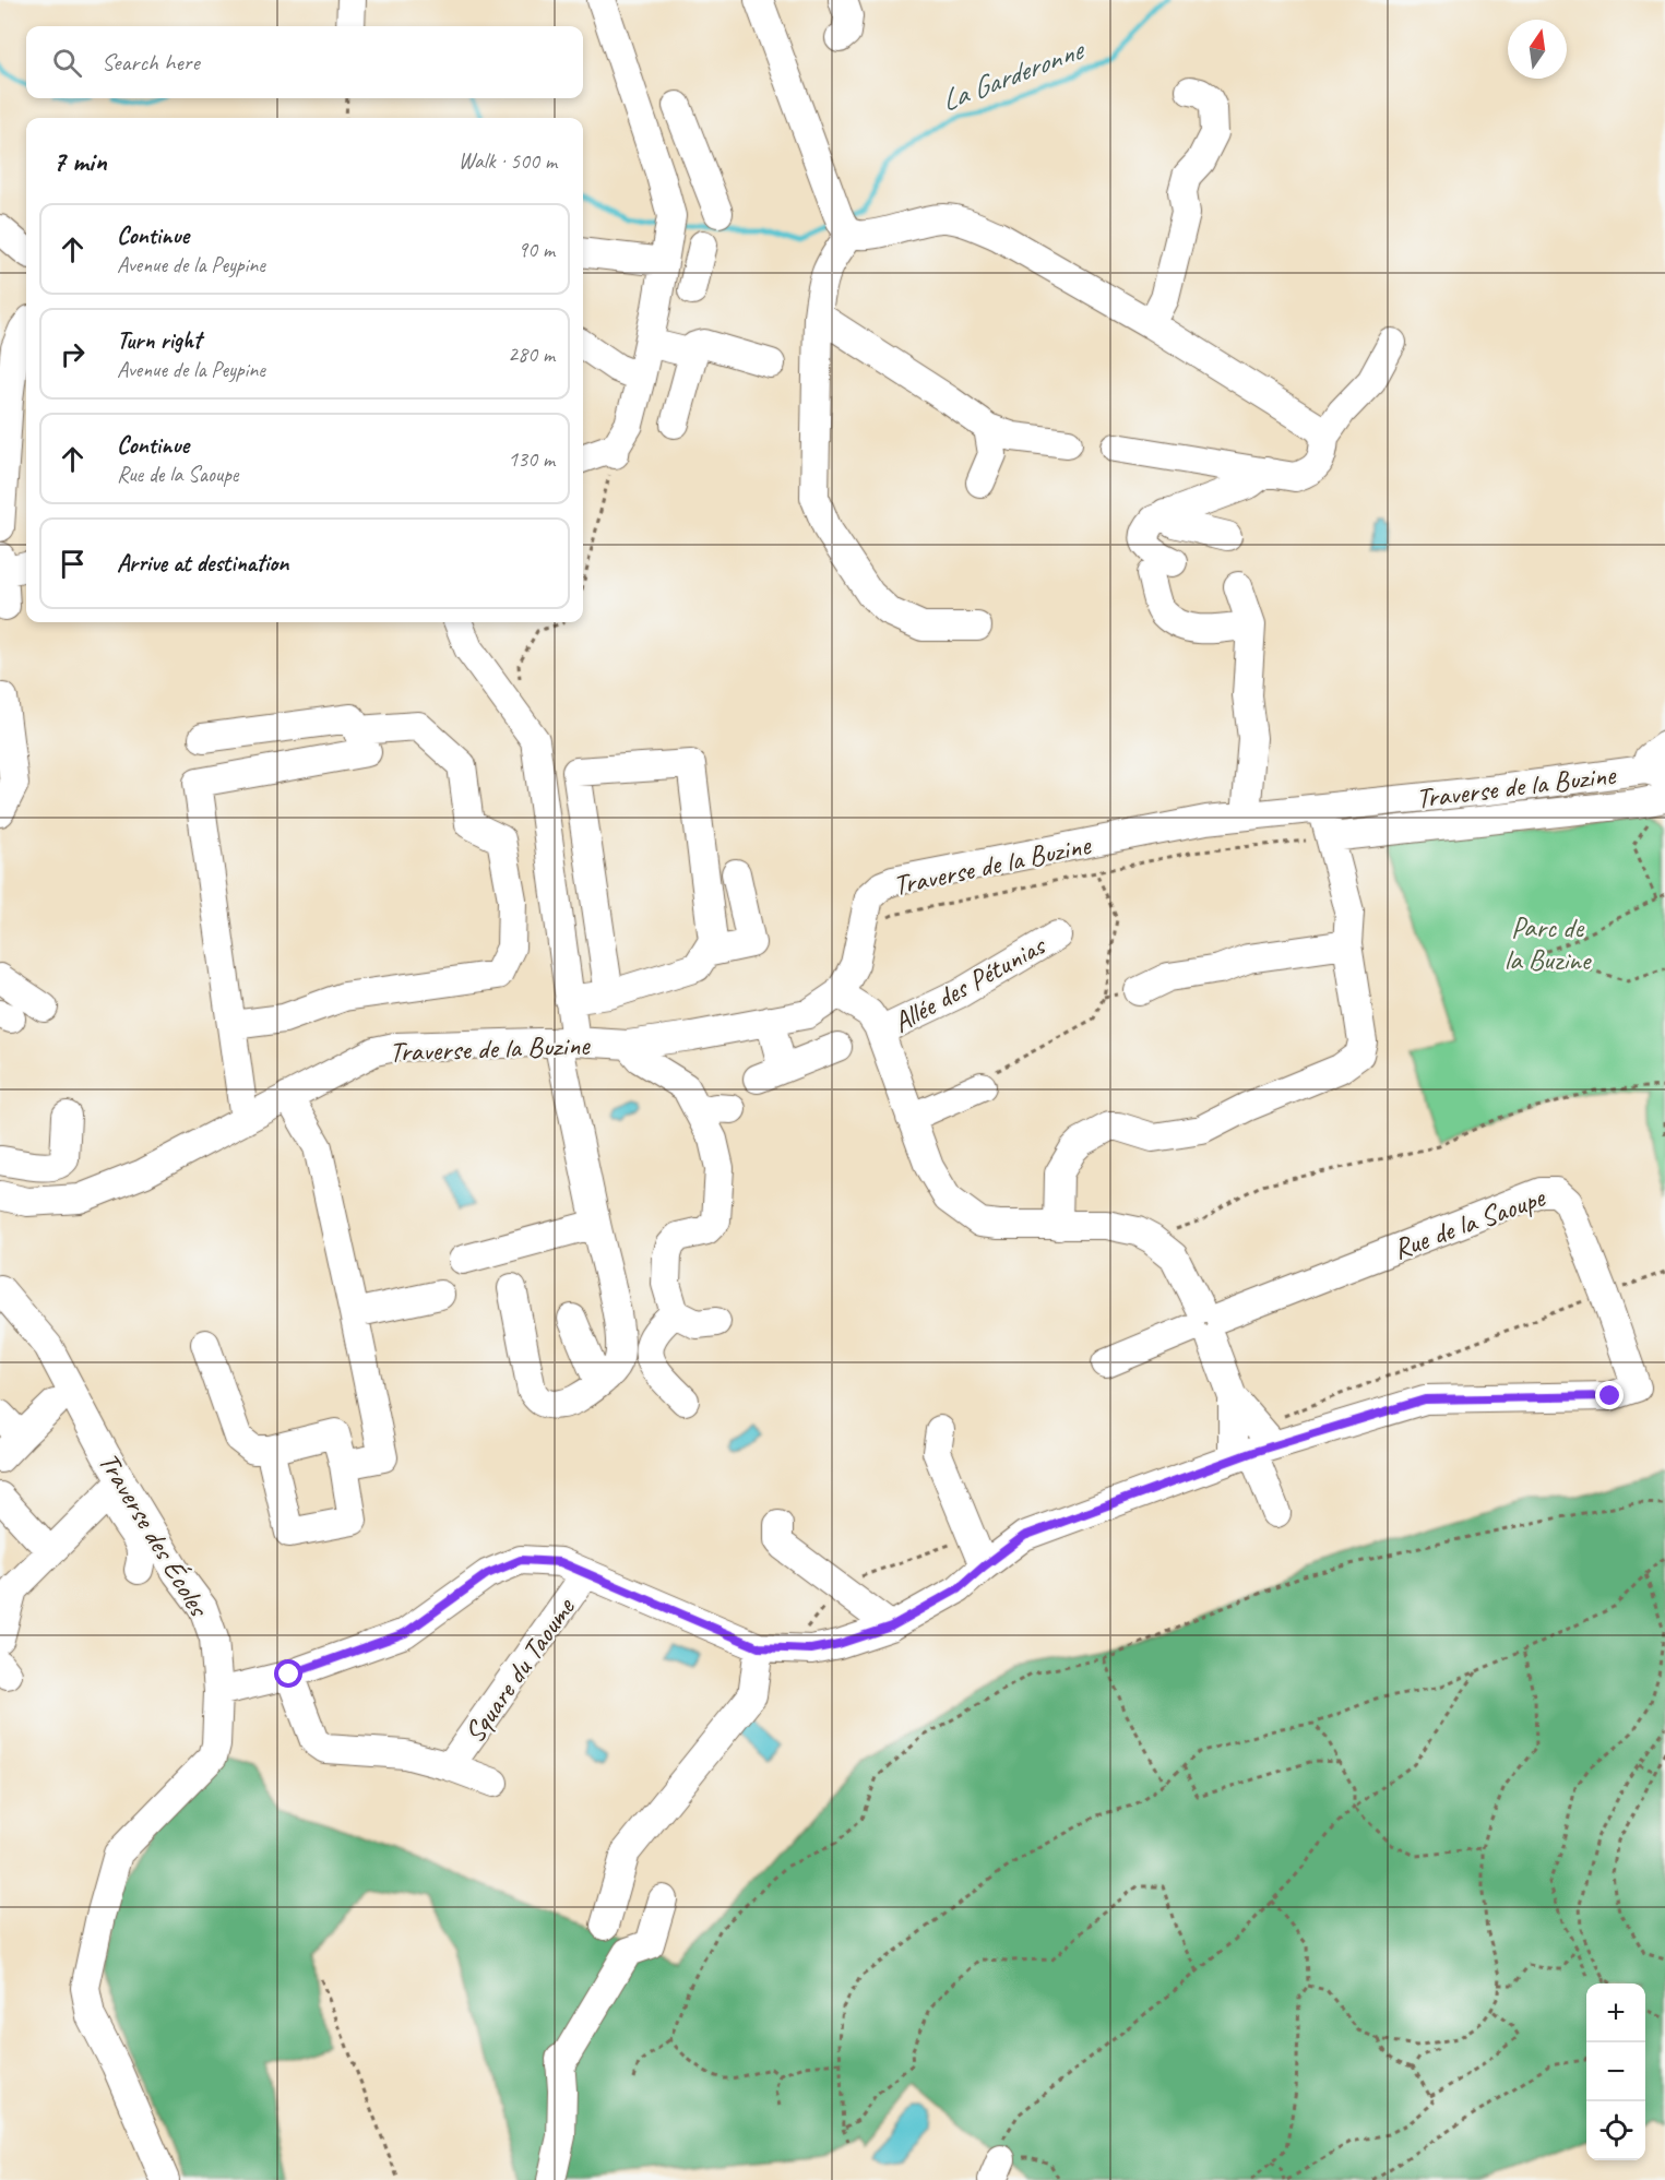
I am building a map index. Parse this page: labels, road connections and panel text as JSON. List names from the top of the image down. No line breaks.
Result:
{"streets":{"street":["Traverse de la Buzine","Allée des Pétunias","Rue de la Saoupe","Traverse des Écoles","Square du Taoume"]},"water":["La Garderonne"],"parks":["Parc de la Buzine"],"north":"top","page":{"search":"Search here","heading":["7 min","Walk · 500 m"],"list":[["Continue","Avenue de la Peypine","90 m"],["Turn right","Avenue de la Peypine","280 m"],["Continue","Rue de la Saoupe","130 m"],"Arrive at destination"],"map_buttons":["+","−"]}}
